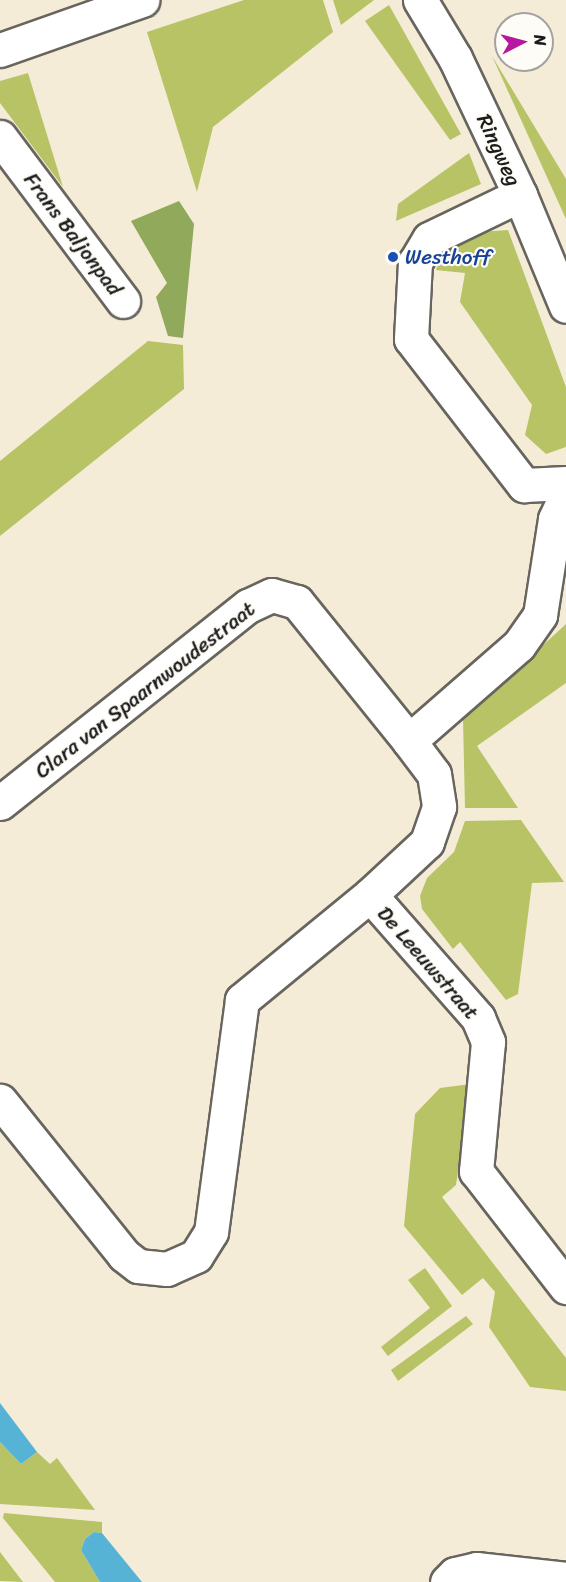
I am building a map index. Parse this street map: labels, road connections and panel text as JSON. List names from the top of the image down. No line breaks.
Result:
{"streets":{"street":["Ringweg","Frans Baljonpad","Clara van Spaarnwoudestraat","De Leeuwstraat"]},"crossings":[["Clara van Spaarnwoudestraat","De Leeuwstraat"]],"places":["Westhoff"],"north":"right"}
